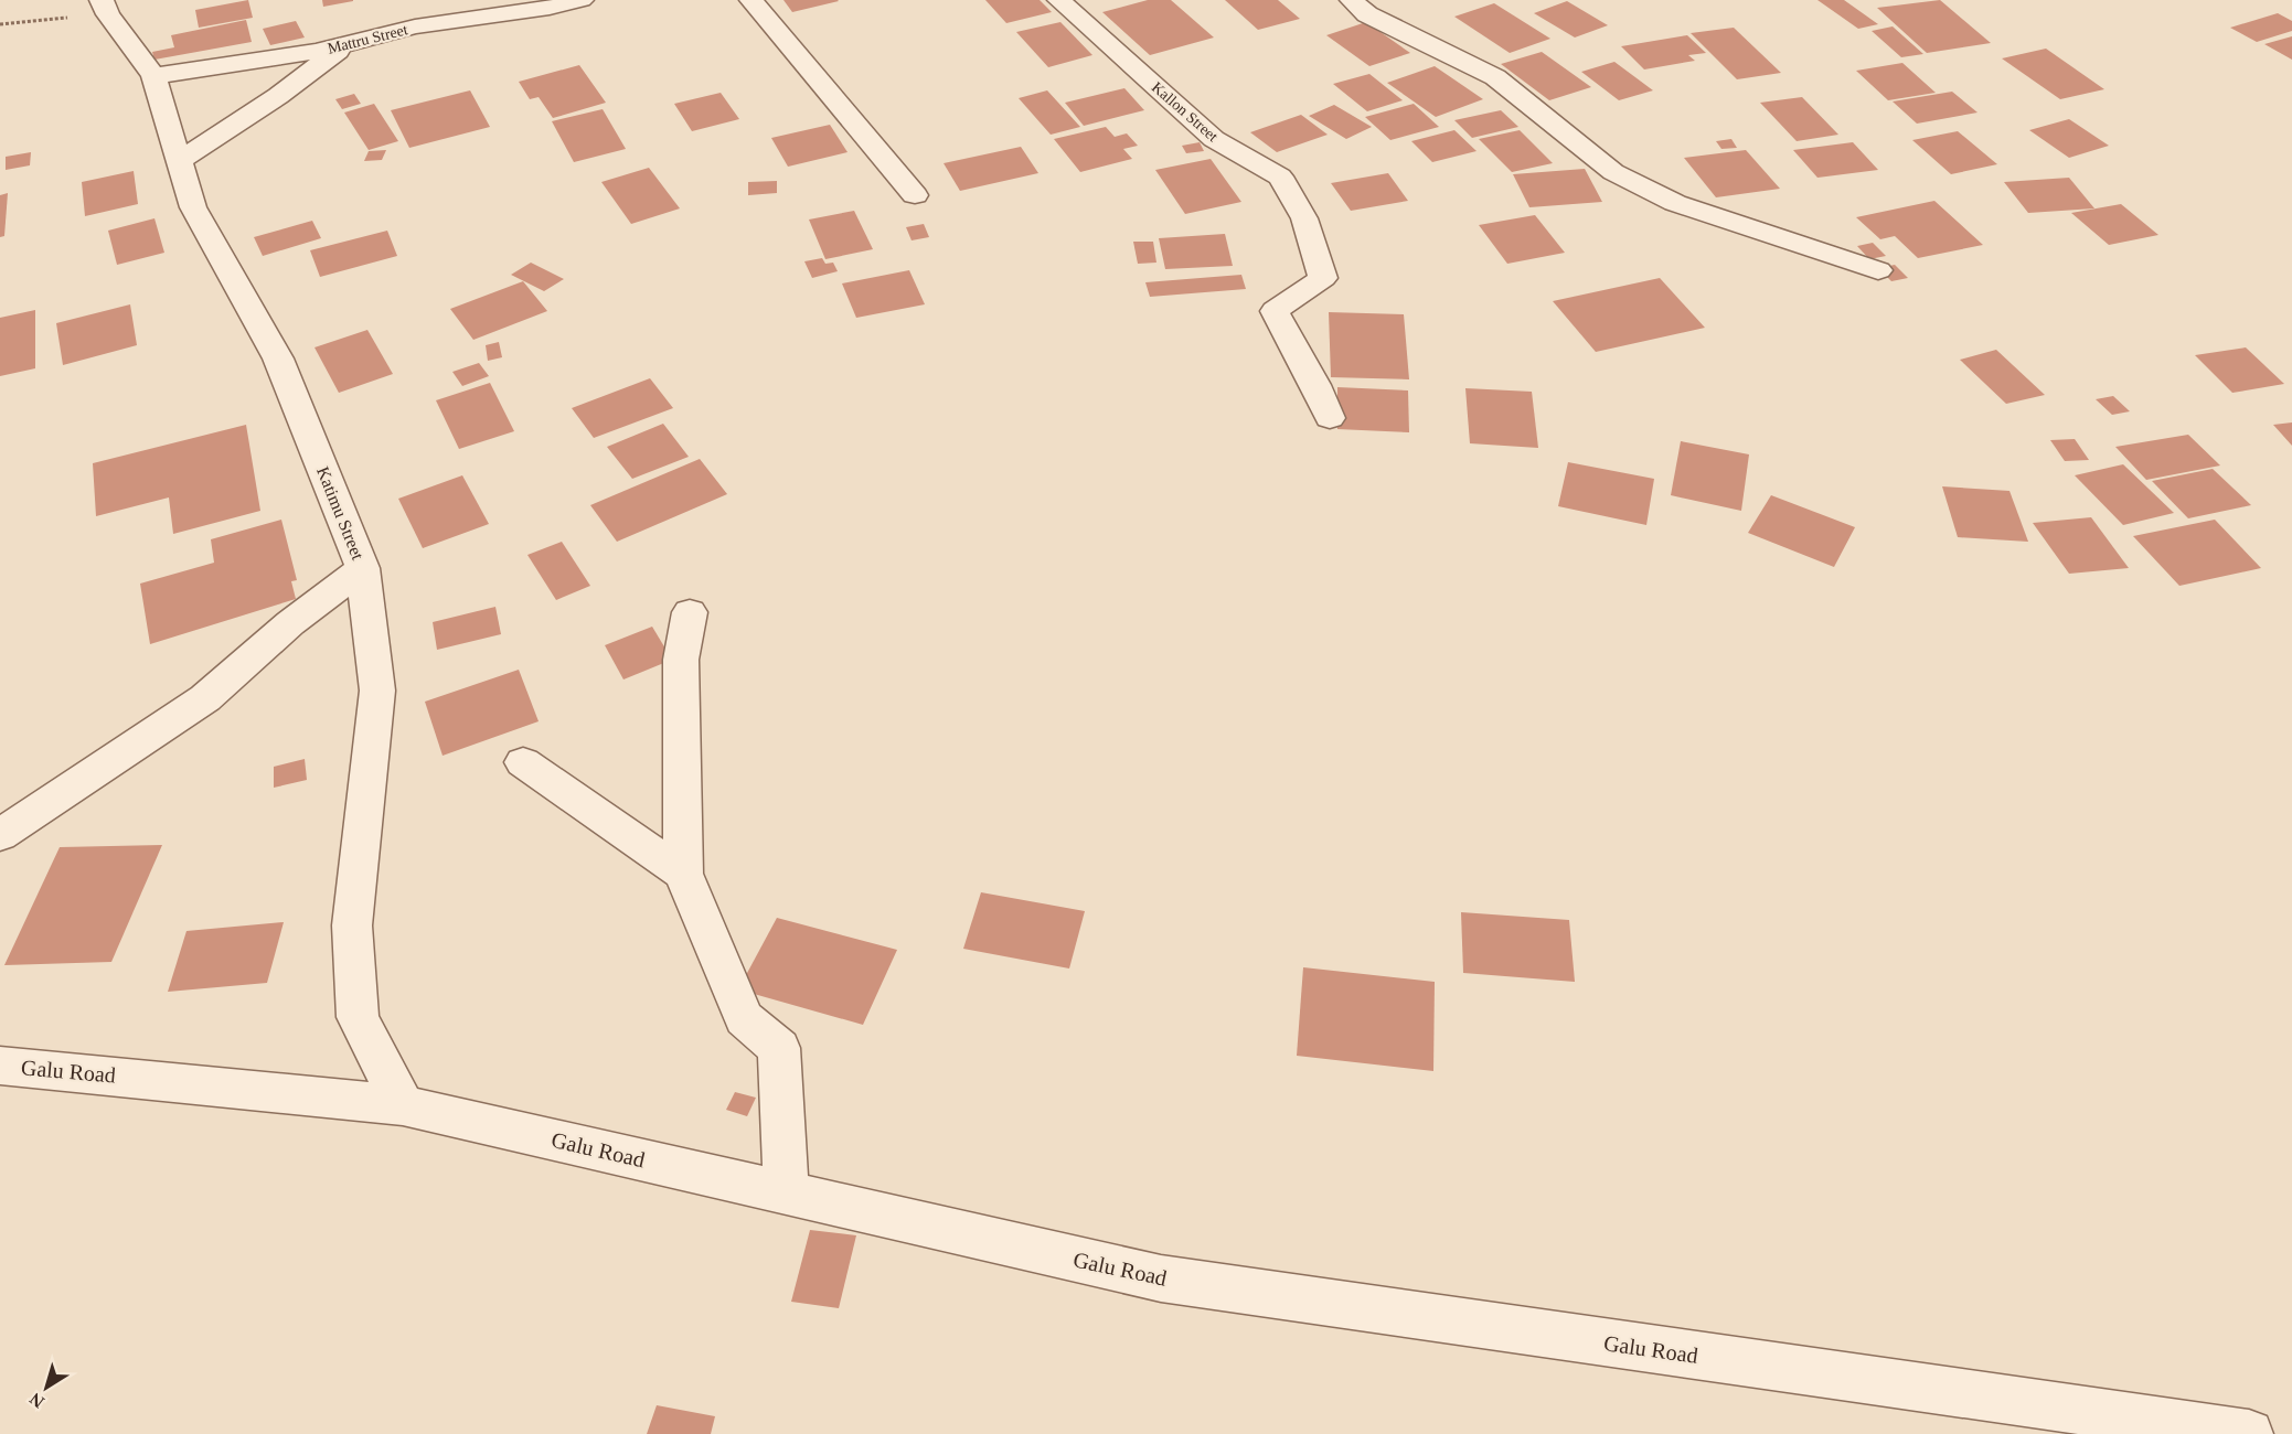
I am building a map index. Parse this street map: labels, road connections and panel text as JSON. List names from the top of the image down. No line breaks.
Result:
{"streets":{"street":["Mattru Street","Kallon Street","Katimu Street","Galu Road"]},"crossings":[["Mattru Street","Katimu Street"],["Katimu Street","Galu Road"]],"north":"bottom left"}
